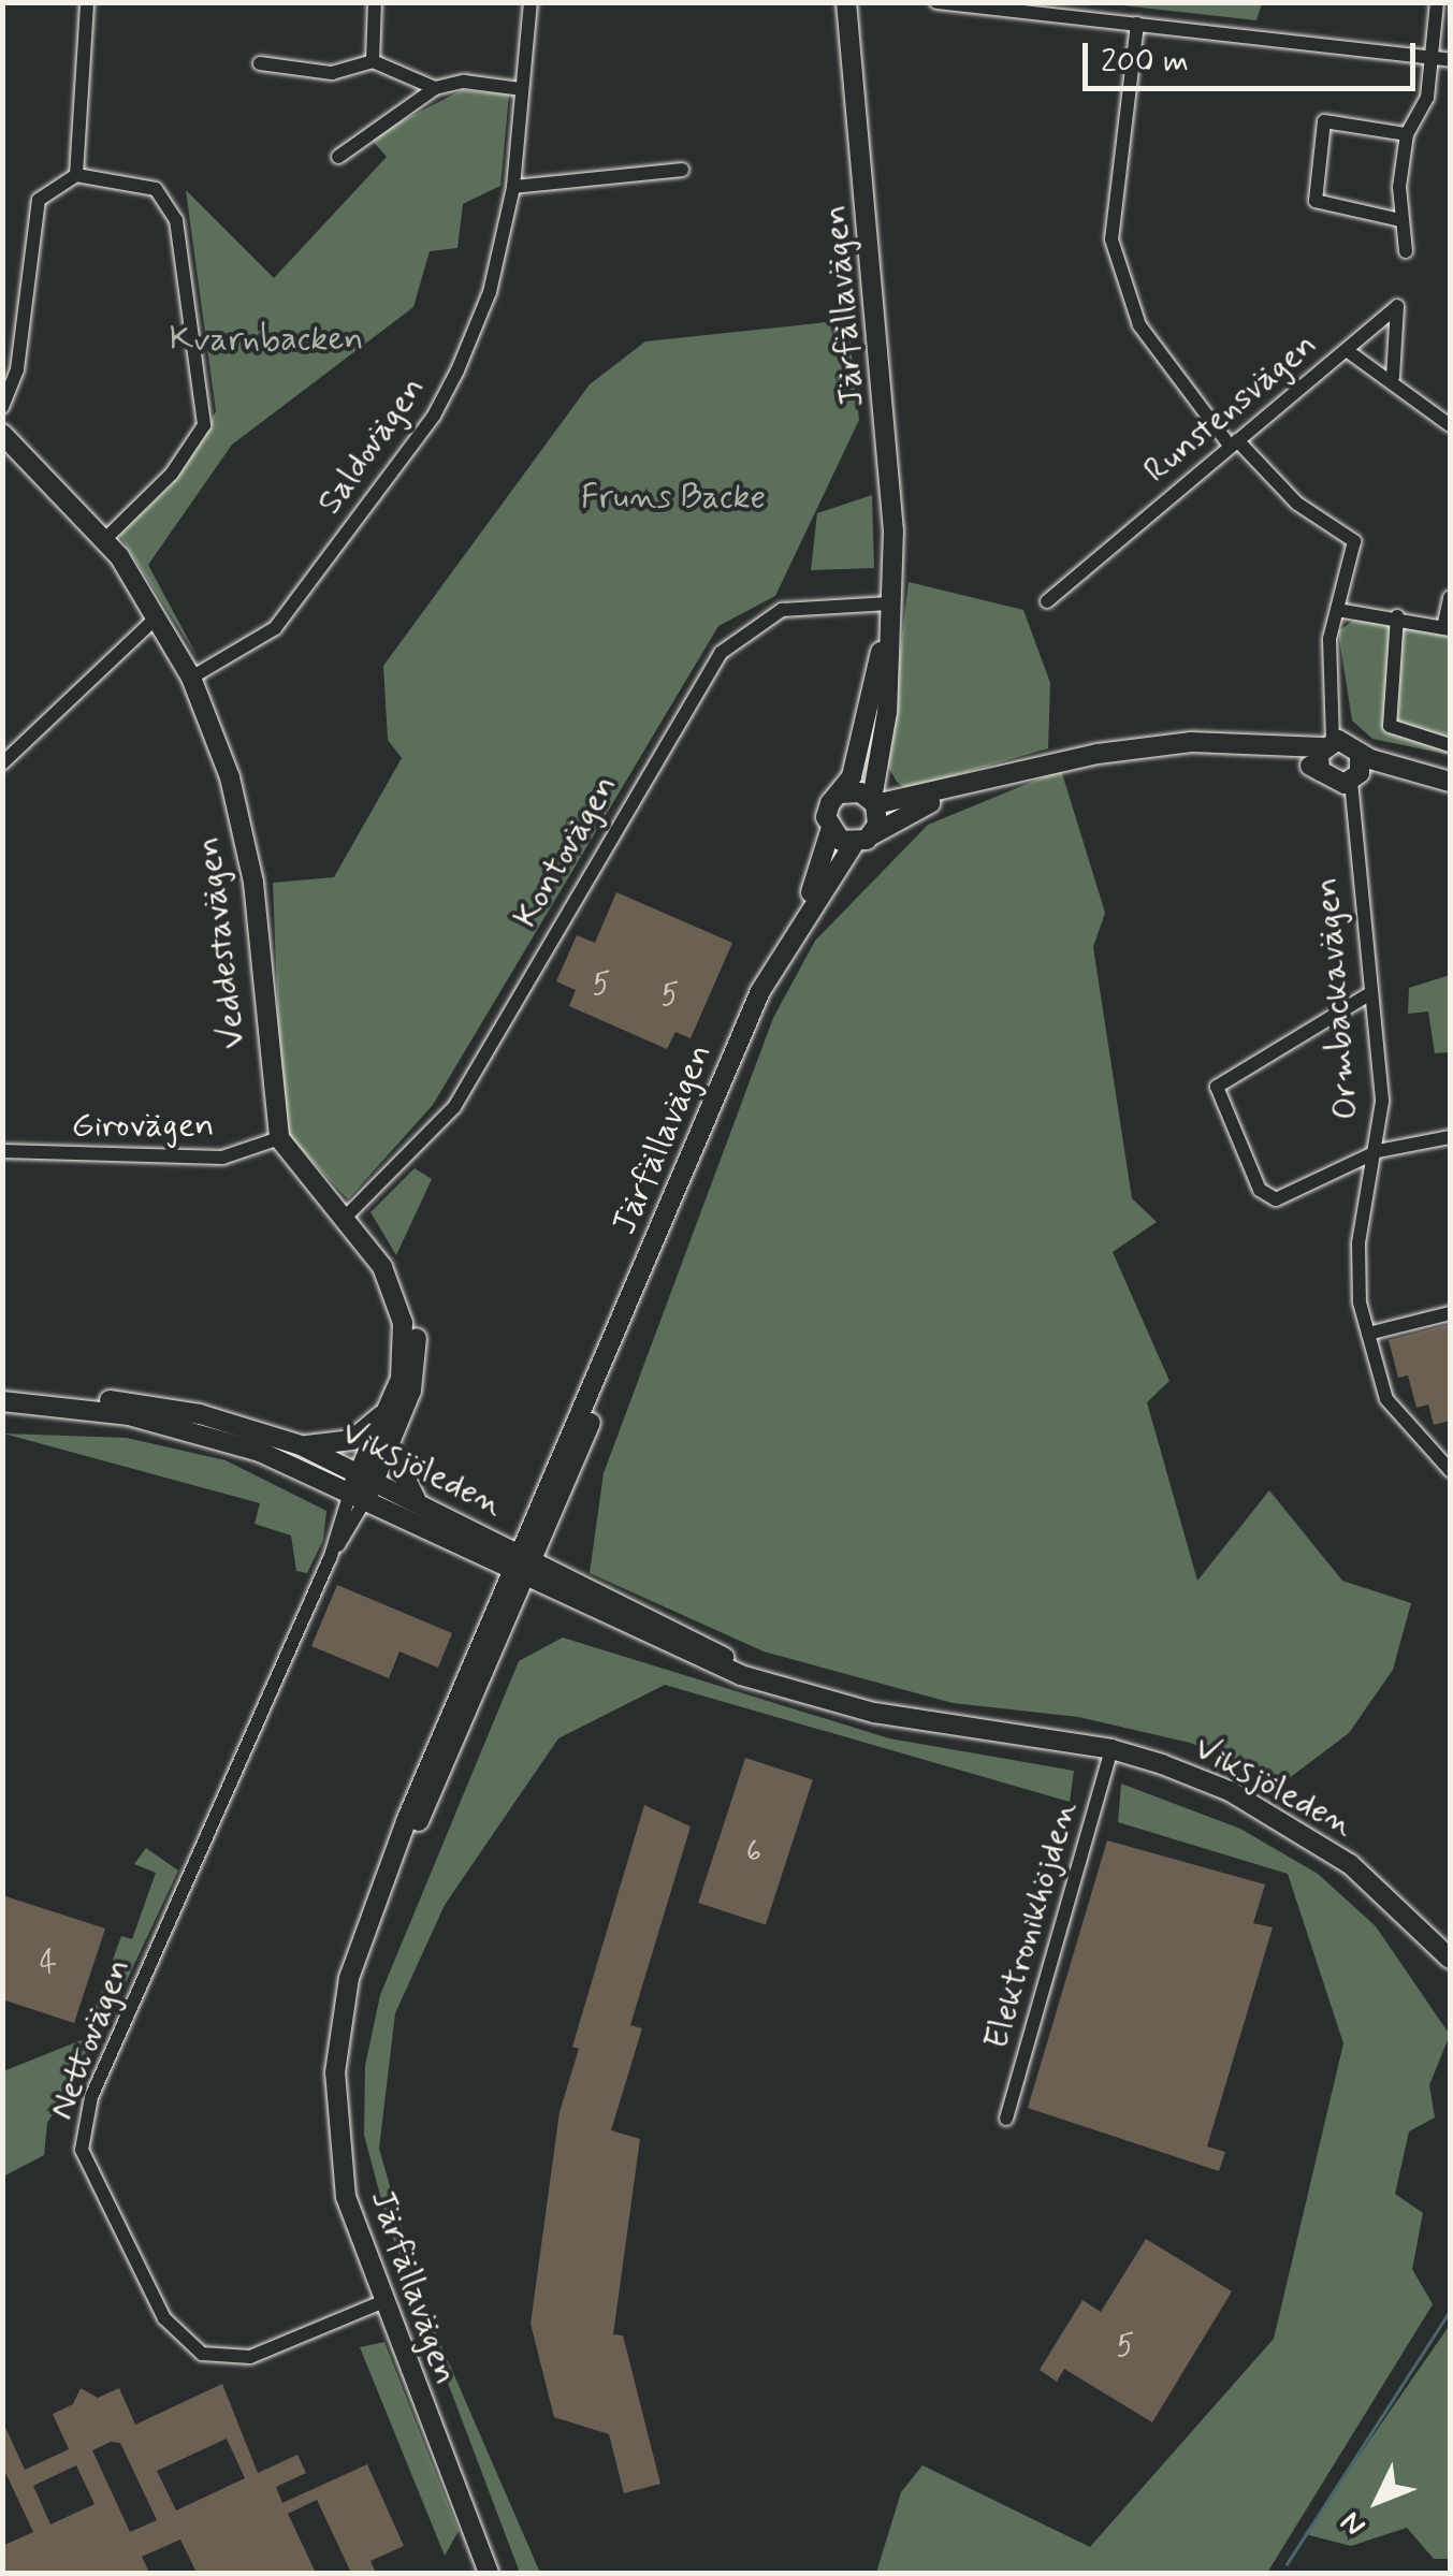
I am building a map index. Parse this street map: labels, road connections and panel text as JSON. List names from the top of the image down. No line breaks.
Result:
{"streets":{"street":["Järfällavägen","Runstensvägen","Saldovägen","Kontovägen","Veddestavägen","Ormbackavägen","Girovägen","Viksjöleden","Elektronikhöjden","Nettovägen"]},"crossings":[["Järfällavägen","Kontovägen"],["Järfällavägen","Viksjöleden"],["Järfällavägen","Nettovägen"],["Saldovägen","Veddestavägen"],["Veddestavägen","Girovägen"],["Viksjöleden","Elektronikhöjden"],["Viksjöleden","Nettovägen"]],"parks":["Kvarnbacken","Fruns Backe"],"house_numbers":["5","5","6","4","5"],"scale_bar":"200 m","north":"bottom left"}
